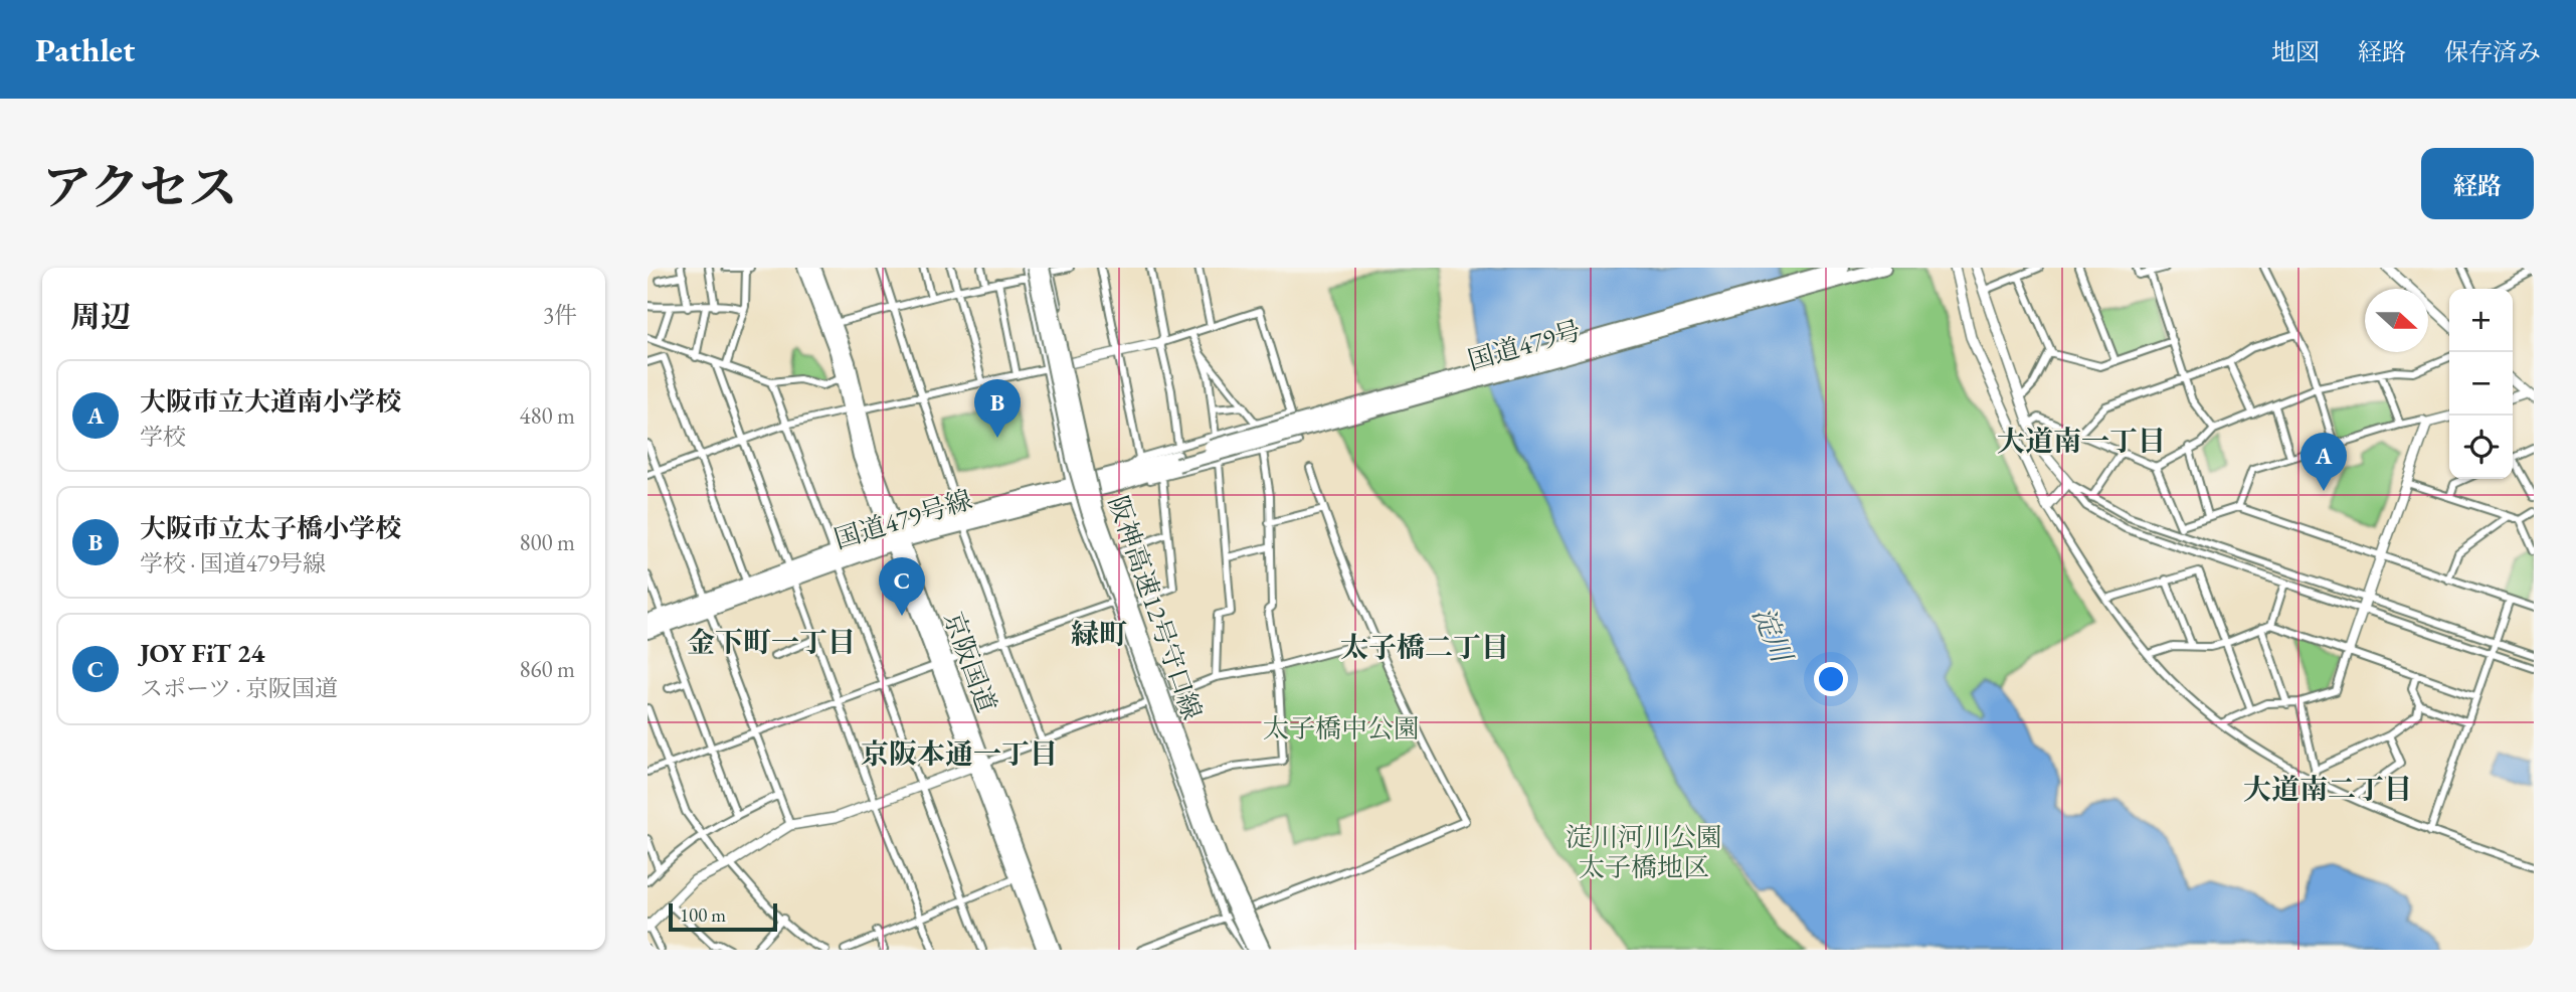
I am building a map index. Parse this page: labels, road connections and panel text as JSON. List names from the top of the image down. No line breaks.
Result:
{"streets":{"highway":["国道479号","国道479号線","阪神高速12号守口線","京阪国道"]},"crossings":[["国道479号","国道479号線"],["国道479号線","京阪国道"]],"districts":["大道南一丁目","緑町","金下町一丁目","太子橋二丁目","京阪本通一丁目","大道南二丁目"],"water":["淀川"],"parks":["太子橋中公園","淀川河川公園 太子橋地区"],"scale_bar":"100 m","north":"right","page":{"header":"Pathlet","nav":["地図","経路","保存済み"],"title":"アクセス","buttons":"経路","heading":["周辺","3件"],"map_buttons":["+","−"],"list":[{"mark":"A","name":"大阪市立大道南小学校","note":"学校","value":"480 m"},{"mark":"B","name":"大阪市立太子橋小学校","note":"学校 · 国道479号線","value":"800 m"},{"mark":"C","name":"JOY FiT 24","note":"スポーツ · 京阪国道","value":"860 m"}],"pins":["B","A","C"],"scale":"100 m"}}
